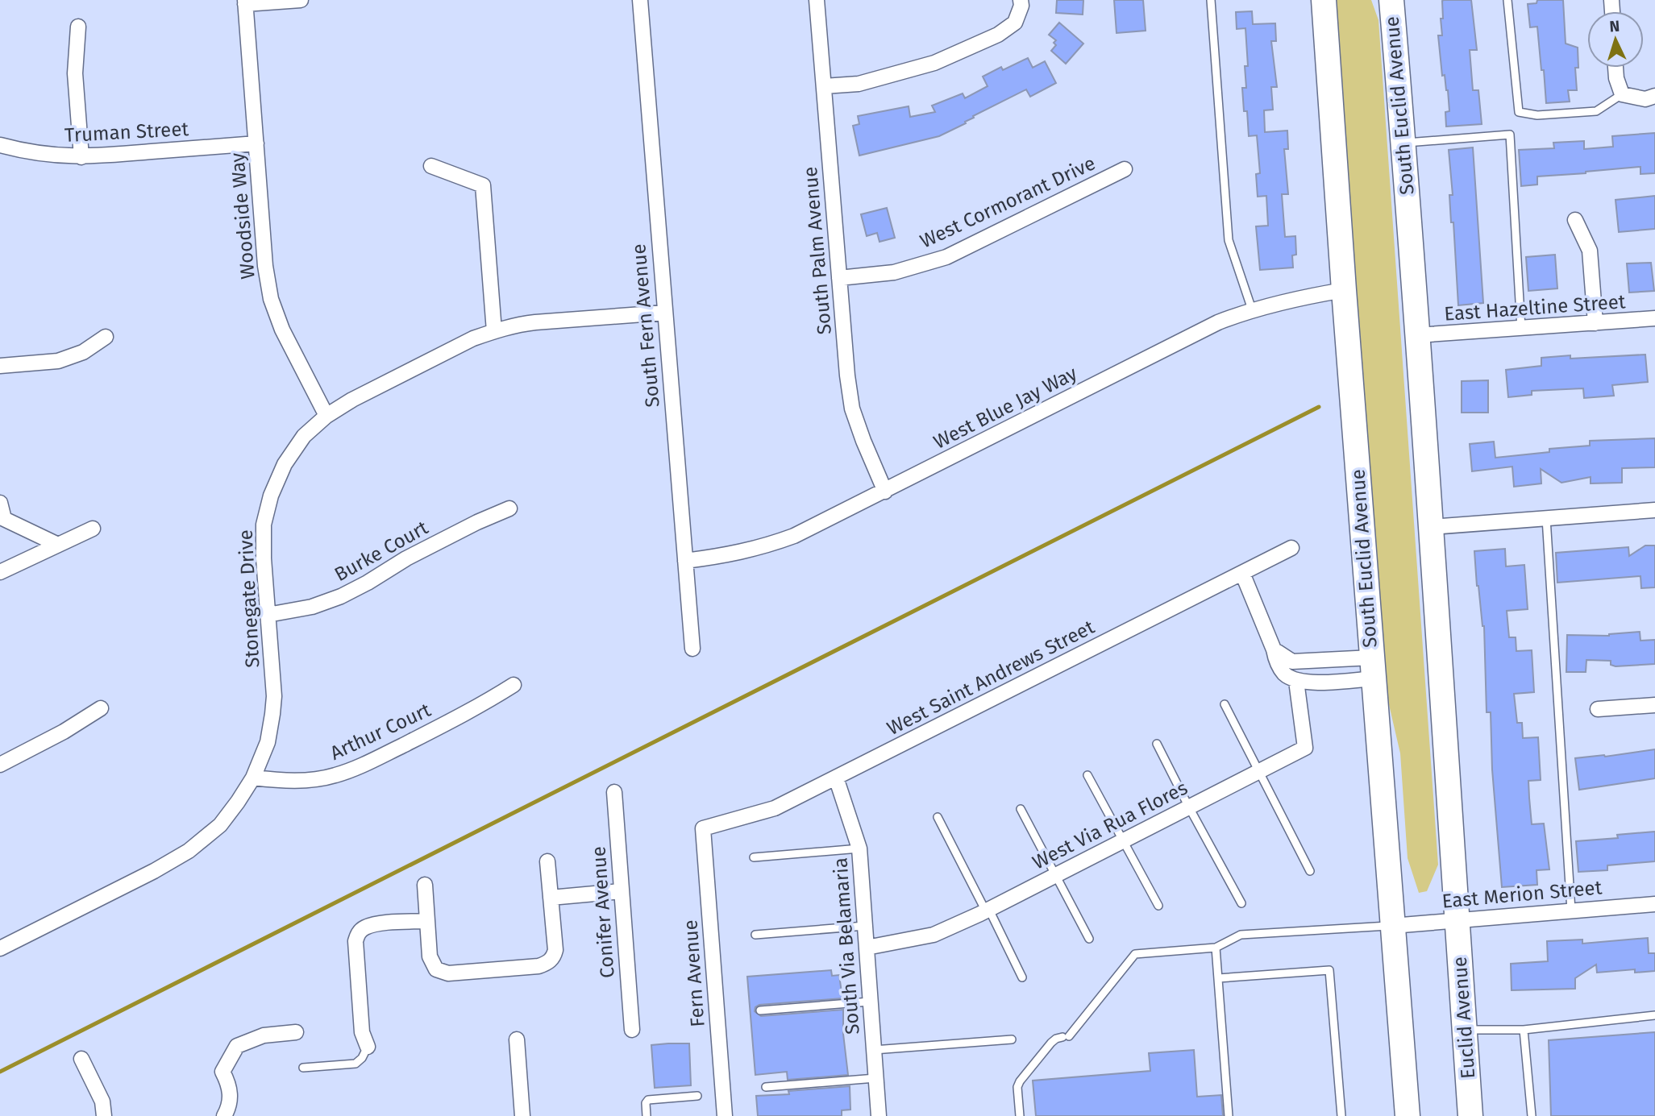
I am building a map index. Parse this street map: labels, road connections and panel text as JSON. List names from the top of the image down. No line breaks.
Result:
{"streets":{"main road":["South Euclid Avenue","Euclid Avenue"],"street":["Truman Street","West Cormorant Drive","Woodside Way","South Palm Avenue","East Hazeltine Street","South Fern Avenue","West Blue Jay Way","Burke Court","Stonegate Drive","West Saint Andrews Street","Arthur Court","West Via Rua Flores","East Merion Street","Conifer Avenue","South Via Belamaria","Fern Avenue"]},"crossings":[["South Euclid Avenue","East Hazeltine Street"],["South Euclid Avenue","West Blue Jay Way"],["South Euclid Avenue","East Merion Street"],["South Euclid Avenue","Euclid Avenue"],["Truman Street","Woodside Way"],["West Cormorant Drive","South Palm Avenue"],["Woodside Way","Stonegate Drive"],["South Palm Avenue","West Blue Jay Way"],["South Fern Avenue","West Blue Jay Way"],["South Fern Avenue","Stonegate Drive"],["Burke Court","Stonegate Drive"],["Stonegate Drive","Arthur Court"],["West Saint Andrews Street","South Via Belamaria"],["West Saint Andrews Street","Fern Avenue"],["West Via Rua Flores","South Via Belamaria"],["East Merion Street","Euclid Avenue"]],"north":"top"}
